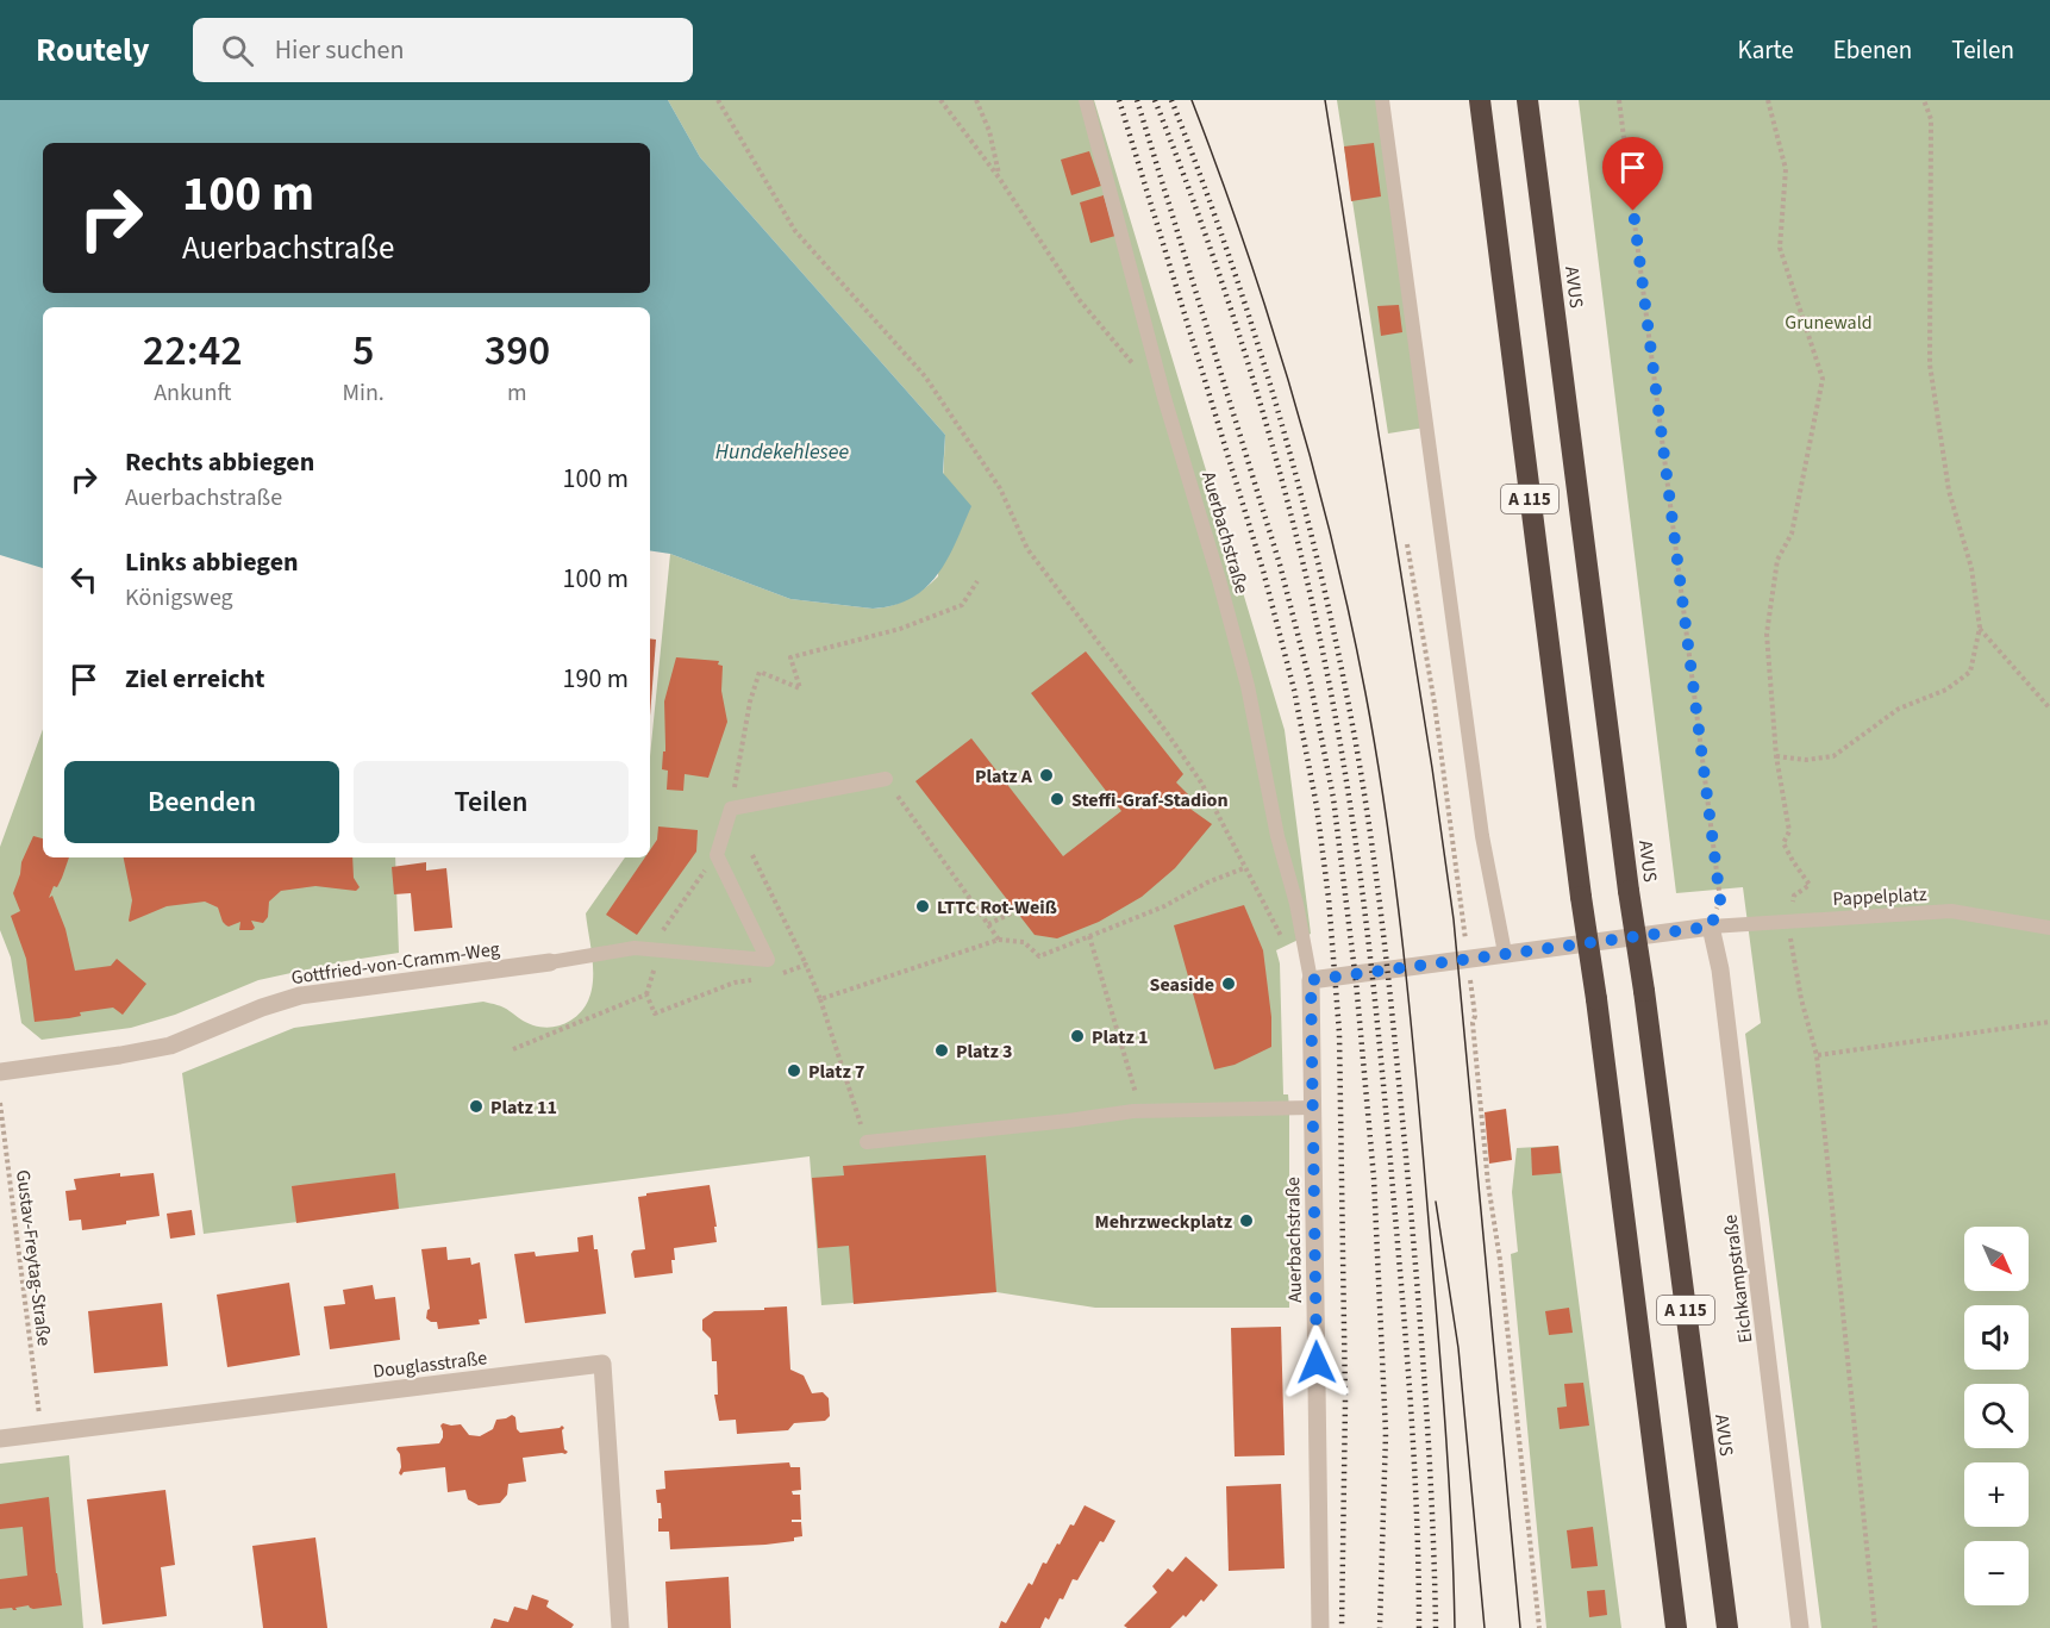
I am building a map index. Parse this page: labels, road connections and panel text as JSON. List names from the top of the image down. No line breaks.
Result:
{"streets":{"highway":["AVUS","A 115"],"street":["Auerbachstraße","Gottfried-von-Cramm-Weg","Eichkampstraße","Douglasstraße"],"lane":["Pappelplatz"],"path":["Gustav-Freytag-Straße"]},"crossings":[["Pappelplatz","Eichkampstraße"]],"water":["Hundekehlesee"],"parks":["Grunewald"],"places":["Platz A","Steffi-Graf-Stadion","LTTC Rot-Weiß","Seaside","Platz 1","Platz 3","Platz 7","Platz 11","Mehrzweckplatz"],"north":"bottom right","page":{"header":"Routely","search":"Hier suchen","nav":["Karte","Ebenen","Teilen"],"turn":["100 m","Auerbachstraße"],"eta":["22:42","Ankunft","5","Min.","390","m"],"list":[{"name":"Rechts abbiegen","note":"Auerbachstraße","value":"100 m"},{"name":"Links abbiegen","note":"Königsweg","value":"100 m"},{"name":"Ziel erreicht","value":"190 m"}],"buttons":["Beenden","Teilen"],"map_buttons":["+","−"]}}
